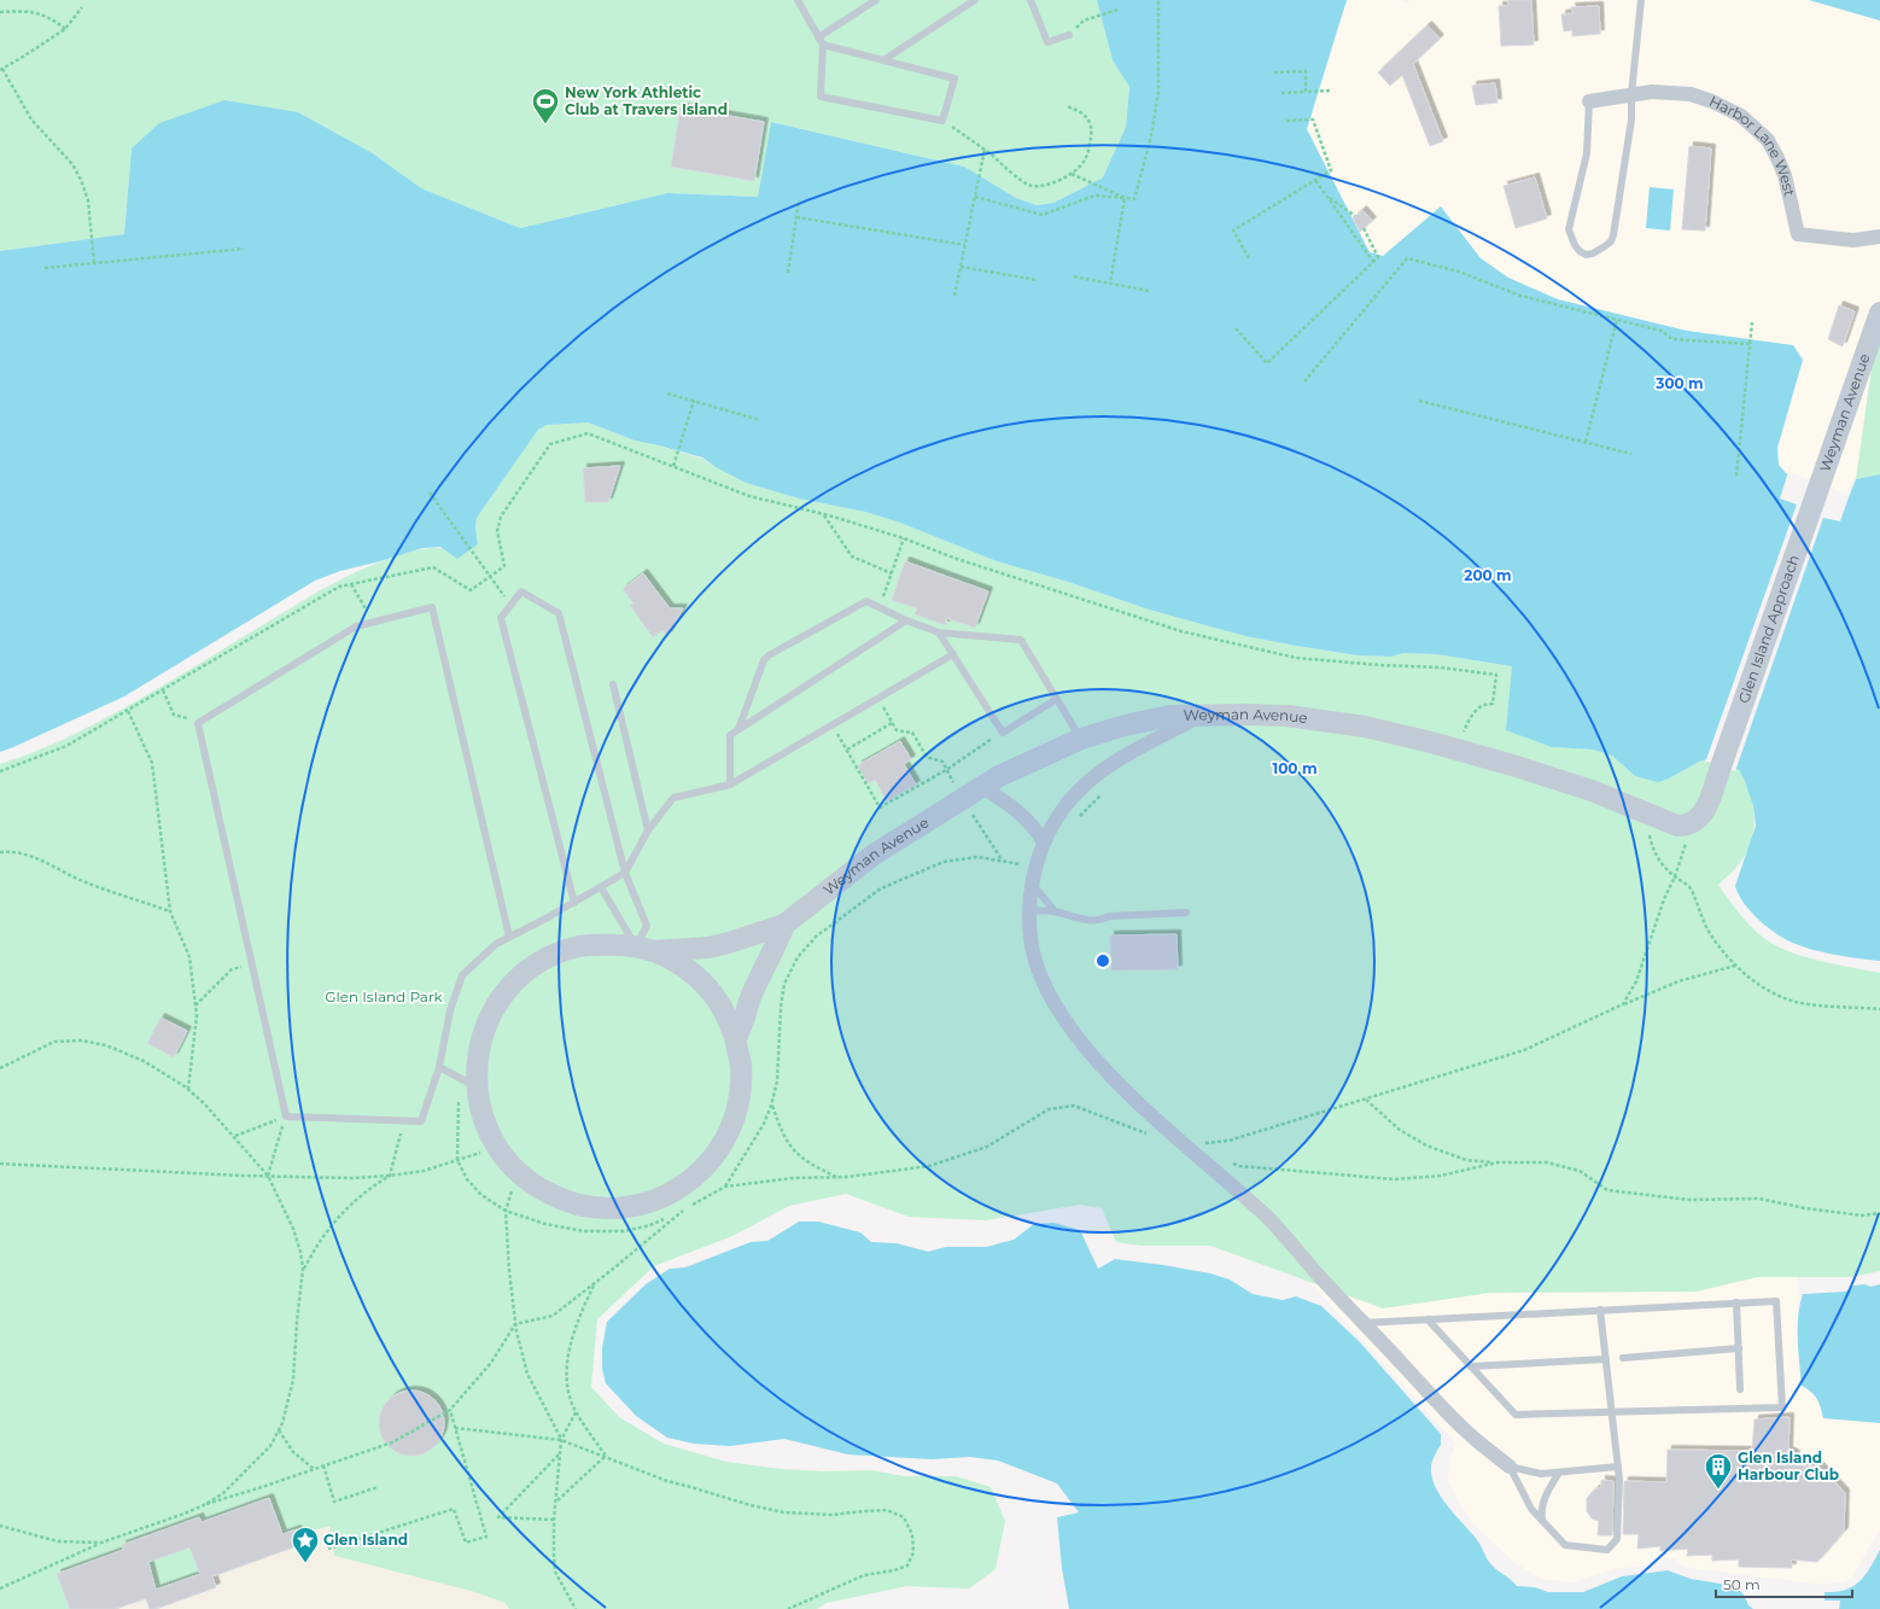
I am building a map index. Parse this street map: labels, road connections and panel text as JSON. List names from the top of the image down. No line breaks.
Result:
{"streets":{"street":["Harbor Lane West","Weyman Avenue","Glen Island Approach"]},"crossings":[["Weyman Avenue","Glen Island Approach"]],"parks":["Glen Island Park"],"places":{"sports":["New York Athletic Club at Travers Island"],"building":["Glen Island Harbour Club"],"place":["Glen Island"]},"scale_bar":"50 m","rings":["300 m","200 m","100 m"]}
